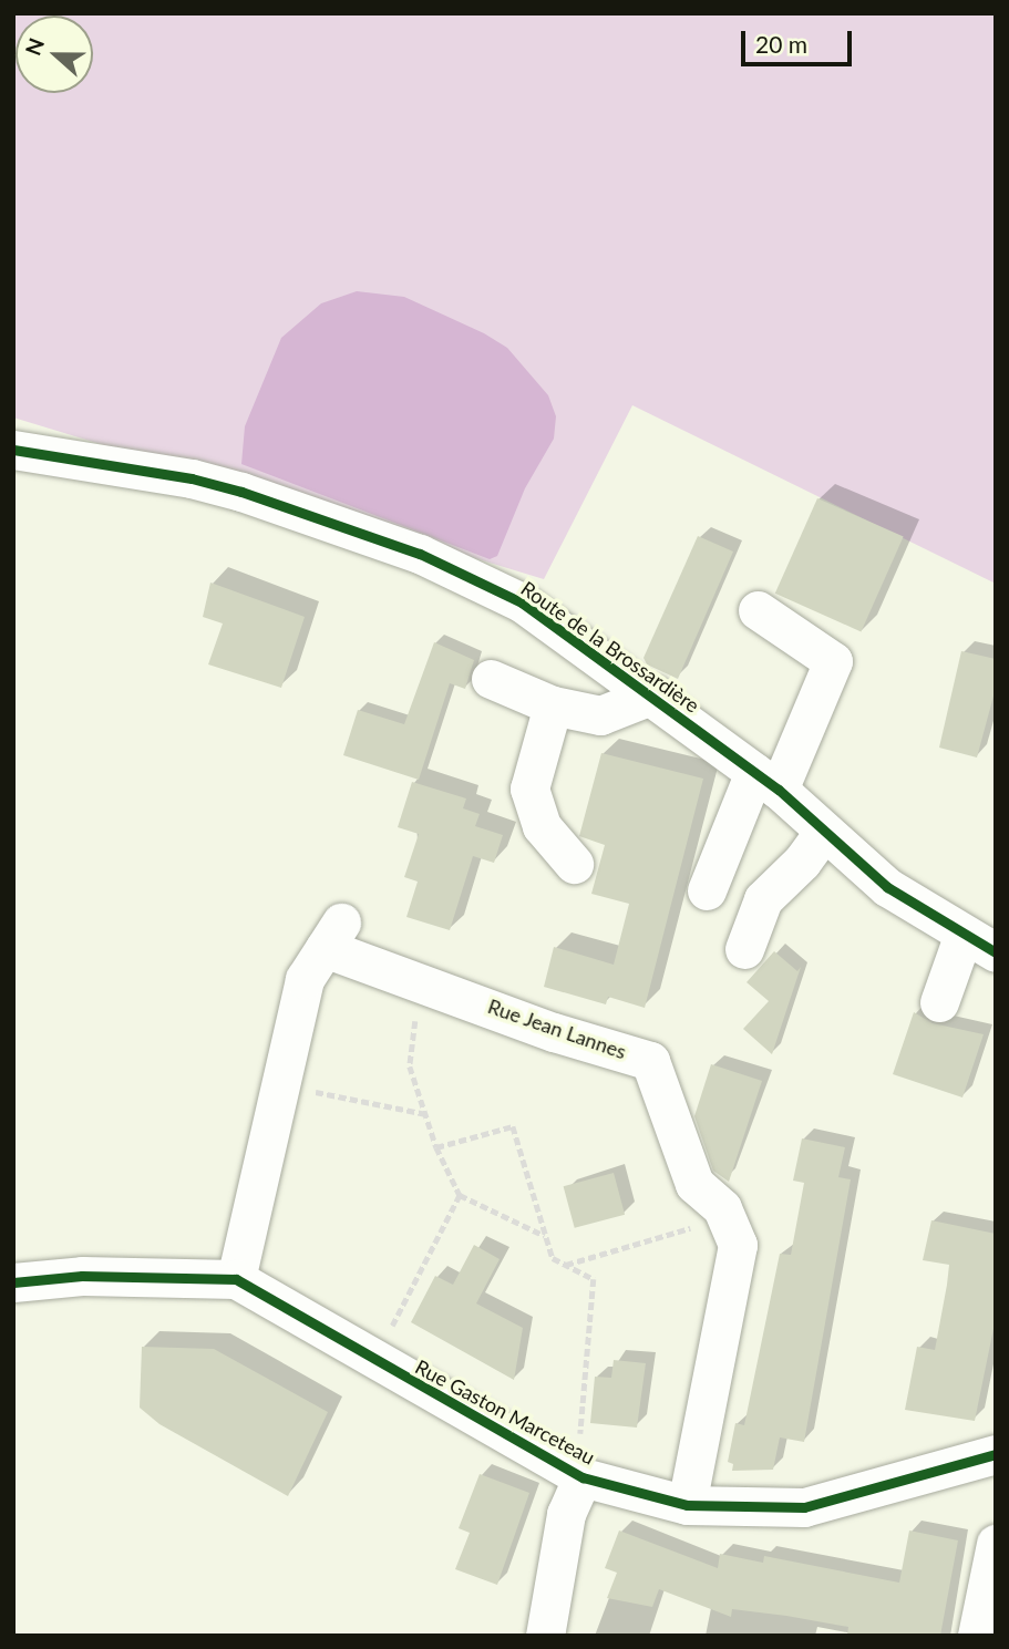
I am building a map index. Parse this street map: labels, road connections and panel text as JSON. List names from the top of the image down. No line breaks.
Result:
{"streets":{"street":["Route de la Brossardière","Rue Jean Lannes","Rue Gaston Marceteau"]},"crossings":[["Rue Jean Lannes","Rue Gaston Marceteau"]],"scale_bar":"20 m","north":"left"}
